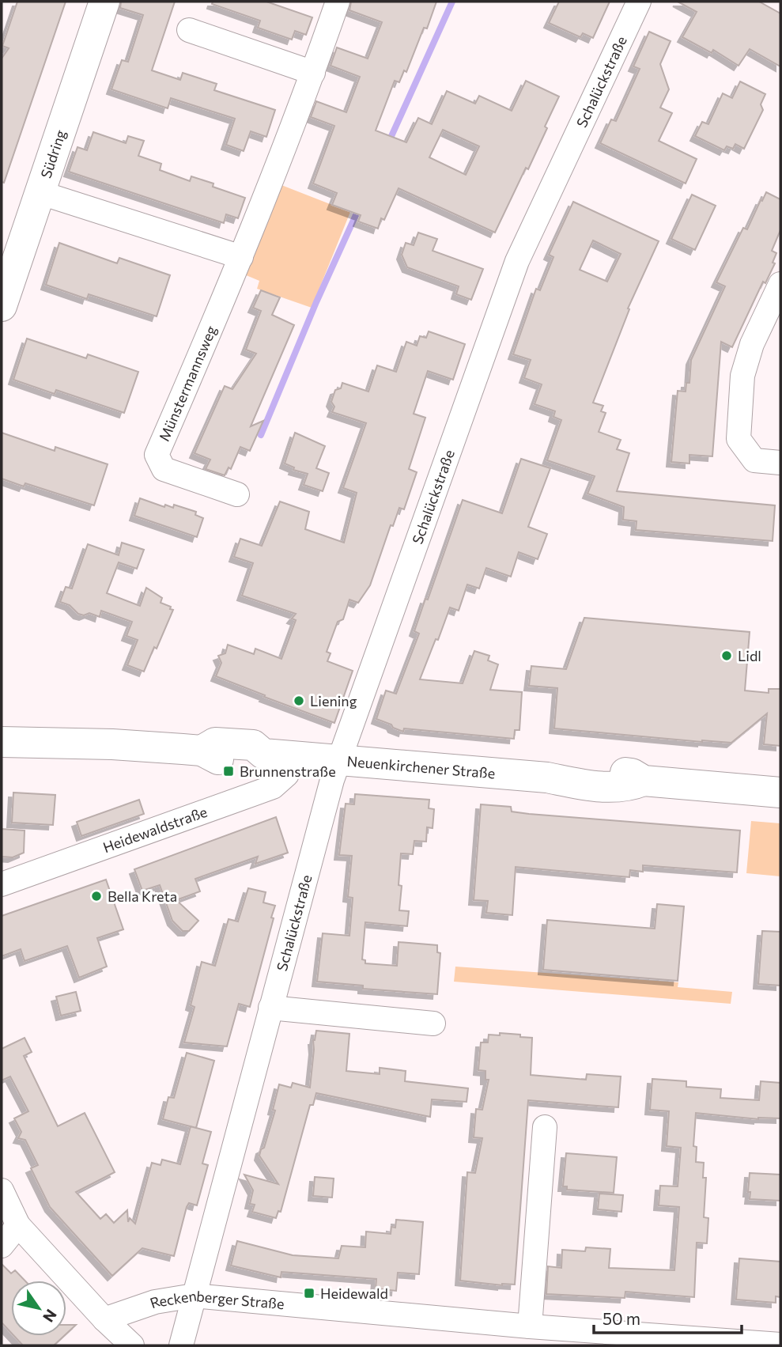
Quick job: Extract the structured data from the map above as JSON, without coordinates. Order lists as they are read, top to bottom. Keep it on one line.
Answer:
{"streets":{"main road":["Südring","Neuenkirchener Straße"],"street":["Schalückstraße","Münstermannsweg","Heidewaldstraße","Reckenberger Straße"]},"crossings":[["Schalückstraße","Neuenkirchener Straße"],["Schalückstraße","Reckenberger Straße"],["Neuenkirchener Straße","Heidewaldstraße"]],"places":{"other":["Lidl","Liening","Bella Kreta"],"transit":["Brunnenstraße","Heidewald"]},"scale_bar":"50 m","north":"bottom right"}
